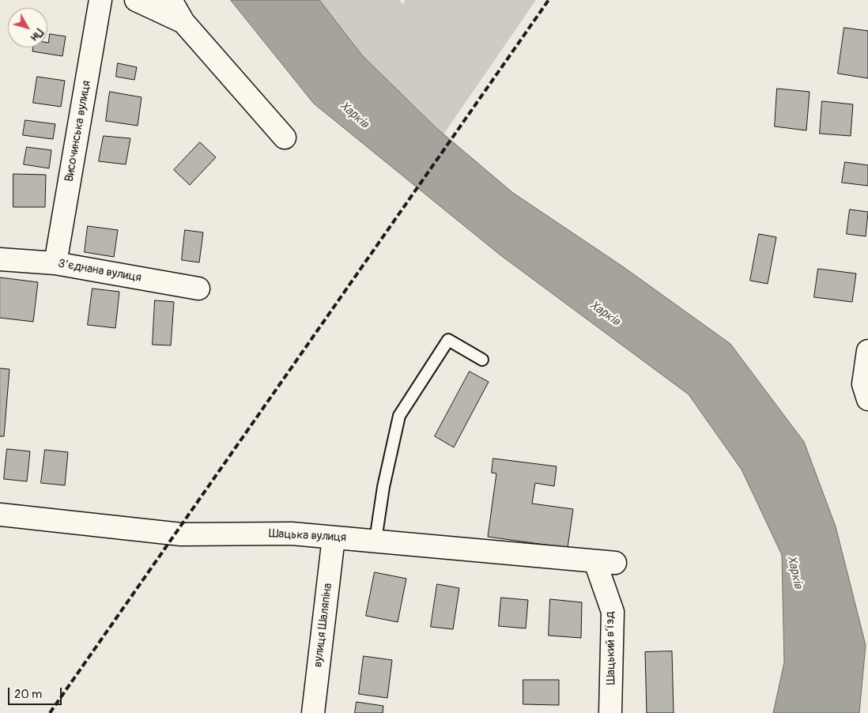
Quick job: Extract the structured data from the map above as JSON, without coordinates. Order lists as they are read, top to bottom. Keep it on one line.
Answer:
{"streets":{"street":["Височинська вулиця","З’єднана вулиця","Шацька вулиця","вулиця Шаляпіна","Шацький в’їзд"]},"crossings":[["Височинська вулиця","З’єднана вулиця"],["Шацька вулиця","вулиця Шаляпіна"],["Шацька вулиця","Шацький в’їзд"]],"water":["Харків"],"scale_bar":"20 m","north":"bottom right"}
